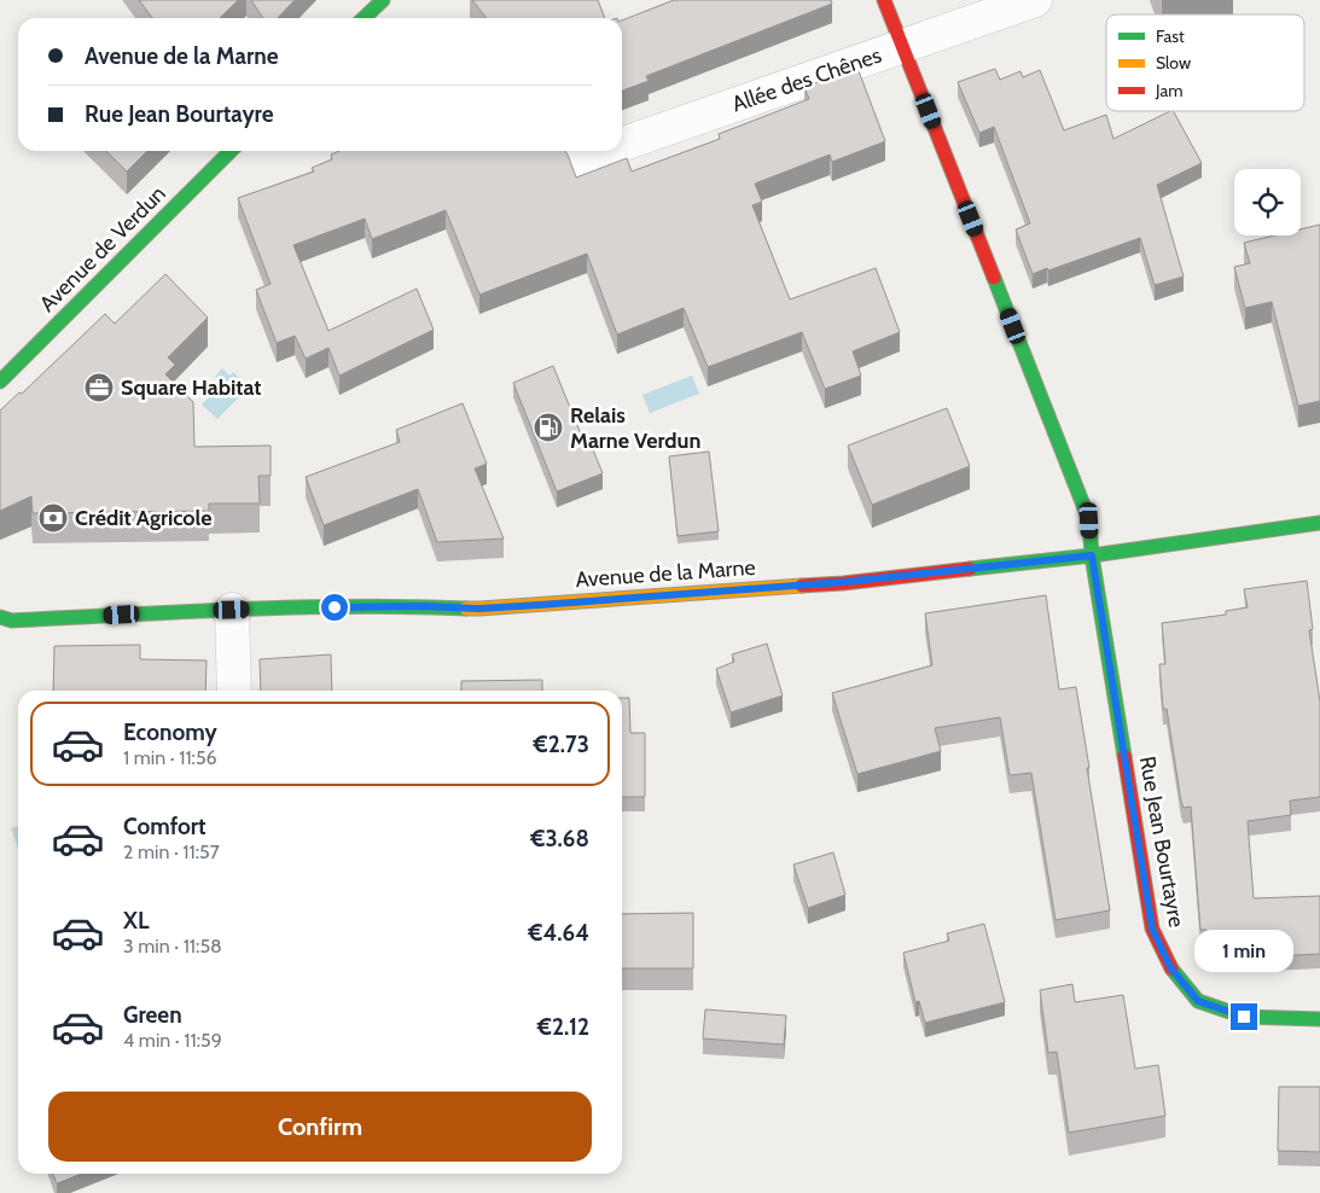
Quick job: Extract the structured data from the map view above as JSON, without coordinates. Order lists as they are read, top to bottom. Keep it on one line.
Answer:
{"streets":{"main road":["Avenue de Verdun","Avenue de la Marne","Rue Jean Bourtayre"],"street":["Allée des Chênes"]},"crossings":[["Allée des Chênes","Rue Jean Bourtayre"],["Avenue de la Marne","Rue Jean Bourtayre"]],"places":{"office":["Square Habitat"],"fuel station":["Relais Marne Verdun"],"bank":["Crédit Agricole"]},"legend":["Fast","Slow","Jam"],"page":{"banner":["Avenue de la Marne","Rue Jean Bourtayre"],"list":[{"name":"Economy","note":"1 min · 11:56","value":"€2.73"},{"name":"Comfort","note":"2 min · 11:57","value":"€3.68"},{"name":"XL","note":"3 min · 11:58","value":"€4.64"},{"name":"Green","note":"4 min · 11:59","value":"€2.12"}],"bubble":"1 min","buttons":"Confirm"}}
